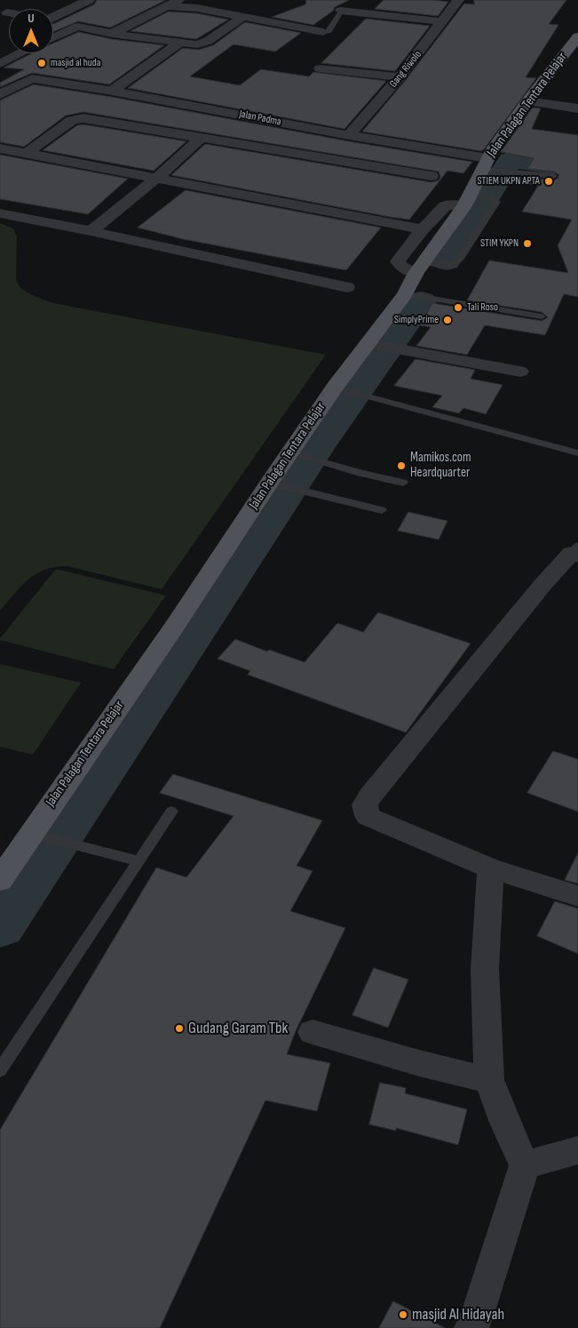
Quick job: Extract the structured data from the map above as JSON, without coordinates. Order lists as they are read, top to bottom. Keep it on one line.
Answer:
{"streets":{"main road":["Jalan Palagan Tentara Pelajar"],"street":["Gang Riwolo","Jalan Padma"]},"crossings":[["Gang Riwolo","Jalan Padma"],["Jalan Palagan Tentara Pelajar","Jalan Padma"]],"places":["masjid al huda","STIEM UKPN APTA","STIM YKPN","Tali Roso","SimplyPrime","Mamikos.com Heardquarter","Gudang Garam Tbk","masjid Al Hidayah"],"north":"top"}
